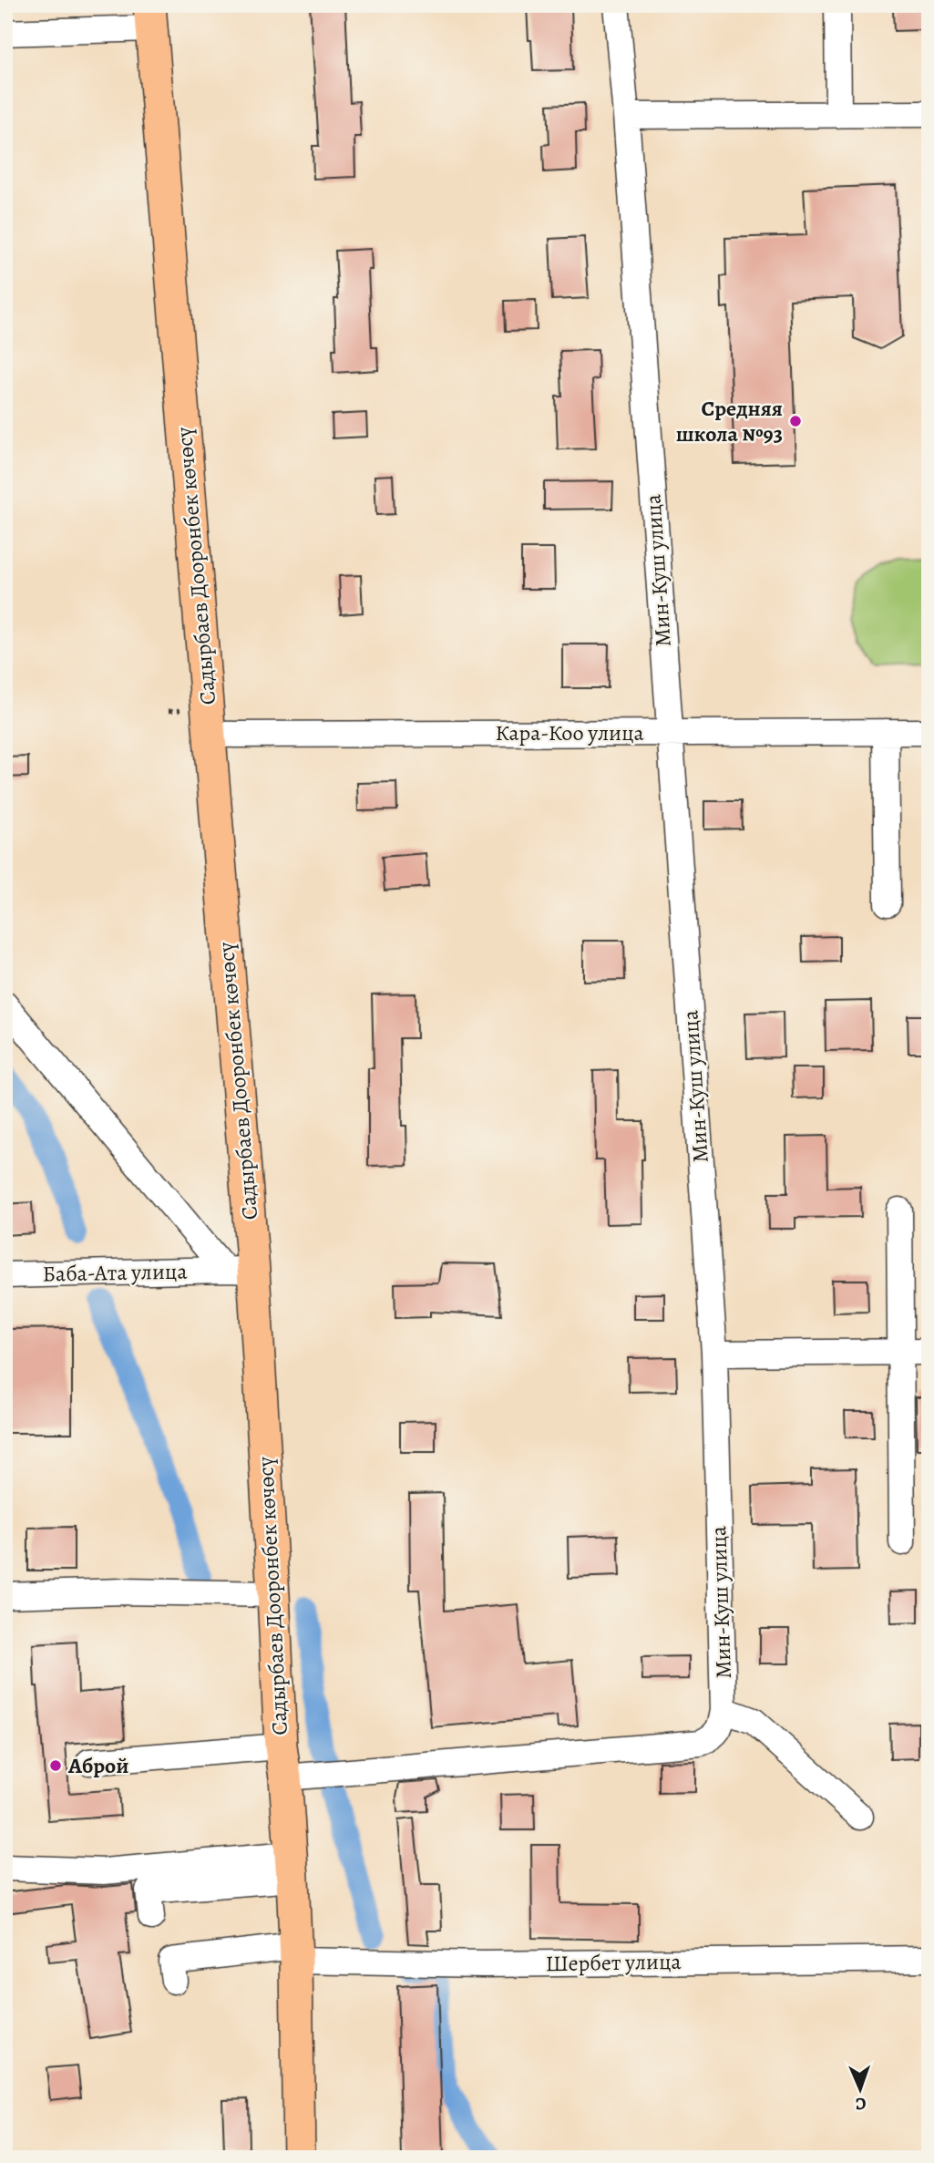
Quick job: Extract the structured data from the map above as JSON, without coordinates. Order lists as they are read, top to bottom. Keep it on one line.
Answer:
{"streets":{"main road":["Садырбаев Дооронбек көчөсү"],"street":["Мин-Куш улица","Кара-Коо улица","Баба-Ата улица","Шербет улица"]},"crossings":[["Садырбаев Дооронбек көчөсү","Мин-Куш улица"],["Садырбаев Дооронбек көчөсү","Кара-Коо улица"],["Садырбаев Дооронбек көчөсү","Баба-Ата улица"],["Садырбаев Дооронбек көчөсү","Шербет улица"],["Мин-Куш улица","Кара-Коо улица"]],"places":["Средняя школа №93","Аброй"],"north":"bottom"}
